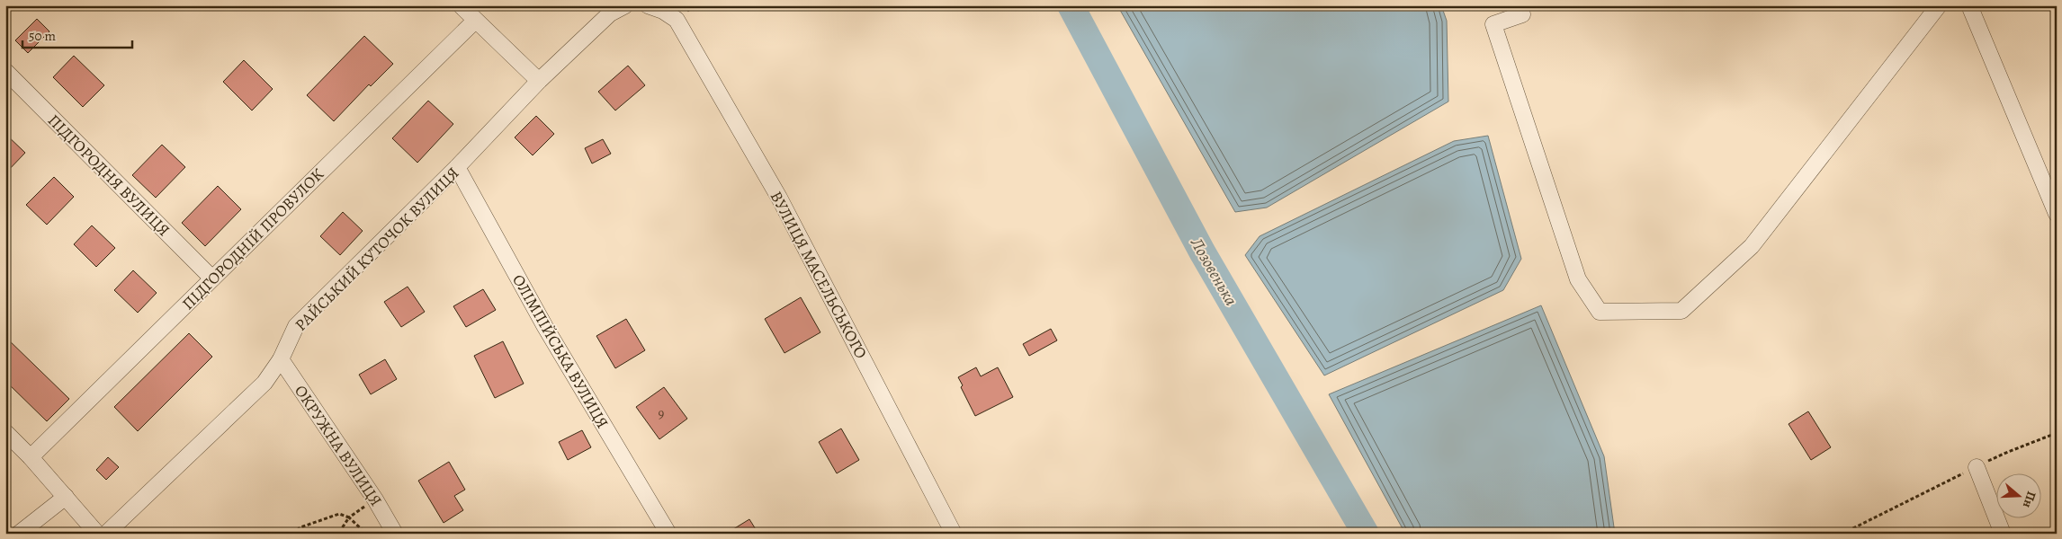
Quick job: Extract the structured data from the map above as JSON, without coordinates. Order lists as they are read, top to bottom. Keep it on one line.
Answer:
{"streets":{"street":["ПІДГОРОДНЯ ВУЛИЦЯ","ПІДГОРОДНІЙ ПРОВУЛОК","РАЙСЬКИЙ КУТОЧОК ВУЛИЦЯ","ВУЛИЦЯ МАСЕЛЬСЬКОГО","ОЛІМПІЙСЬКА ВУЛИЦЯ","ОКРУЖНА ВУЛИЦЯ"]},"crossings":[["ПІДГОРОДНЯ ВУЛИЦЯ","ПІДГОРОДНІЙ ПРОВУЛОК"],["РАЙСЬКИЙ КУТОЧОК ВУЛИЦЯ","ОЛІМПІЙСЬКА ВУЛИЦЯ"],["РАЙСЬКИЙ КУТОЧОК ВУЛИЦЯ","ОКРУЖНА ВУЛИЦЯ"]],"water":["Лозовенька"],"house_numbers":["9"],"scale_bar":"50 m","north":"right"}
